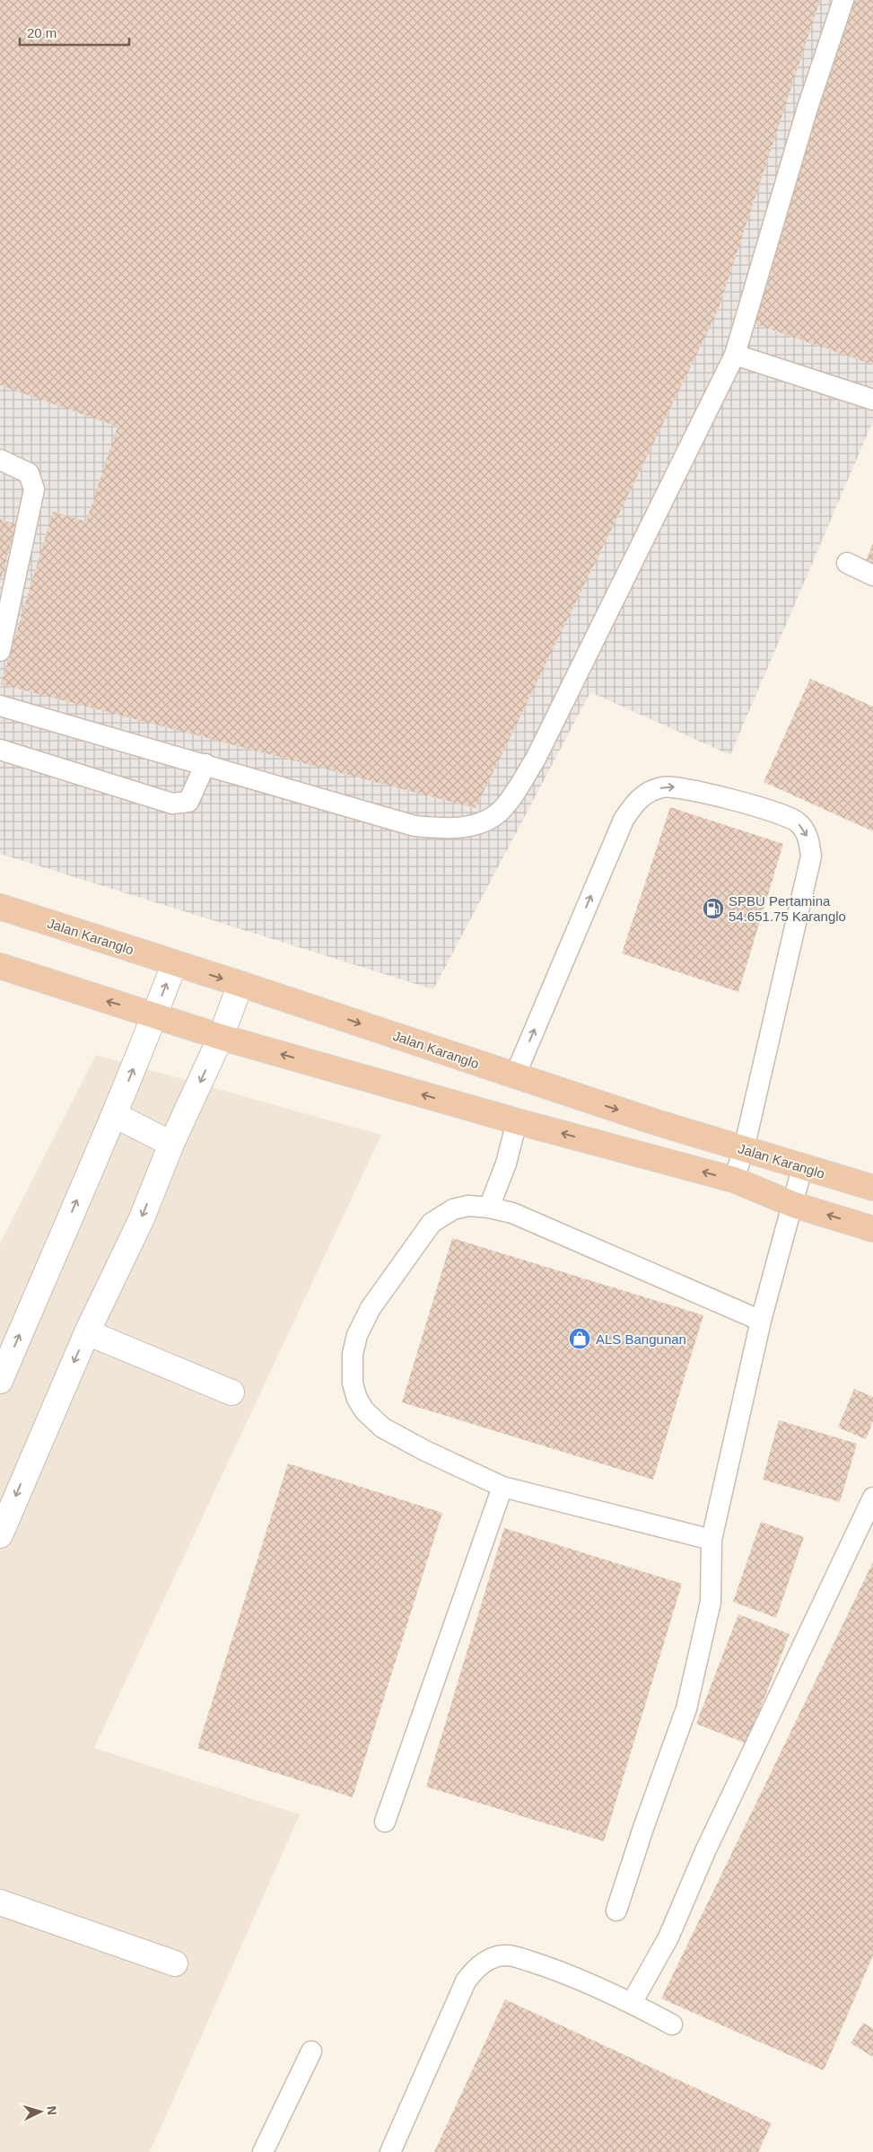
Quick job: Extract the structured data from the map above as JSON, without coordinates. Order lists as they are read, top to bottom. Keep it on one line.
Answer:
{"streets":{"highway":["Jalan Karanglo"]},"places":{"fuel station":["SPBU Pertamina 54.651.75 Karanglo"],"shop":["ALS Bangunan"]},"scale_bar":"20 m","north":"right"}
